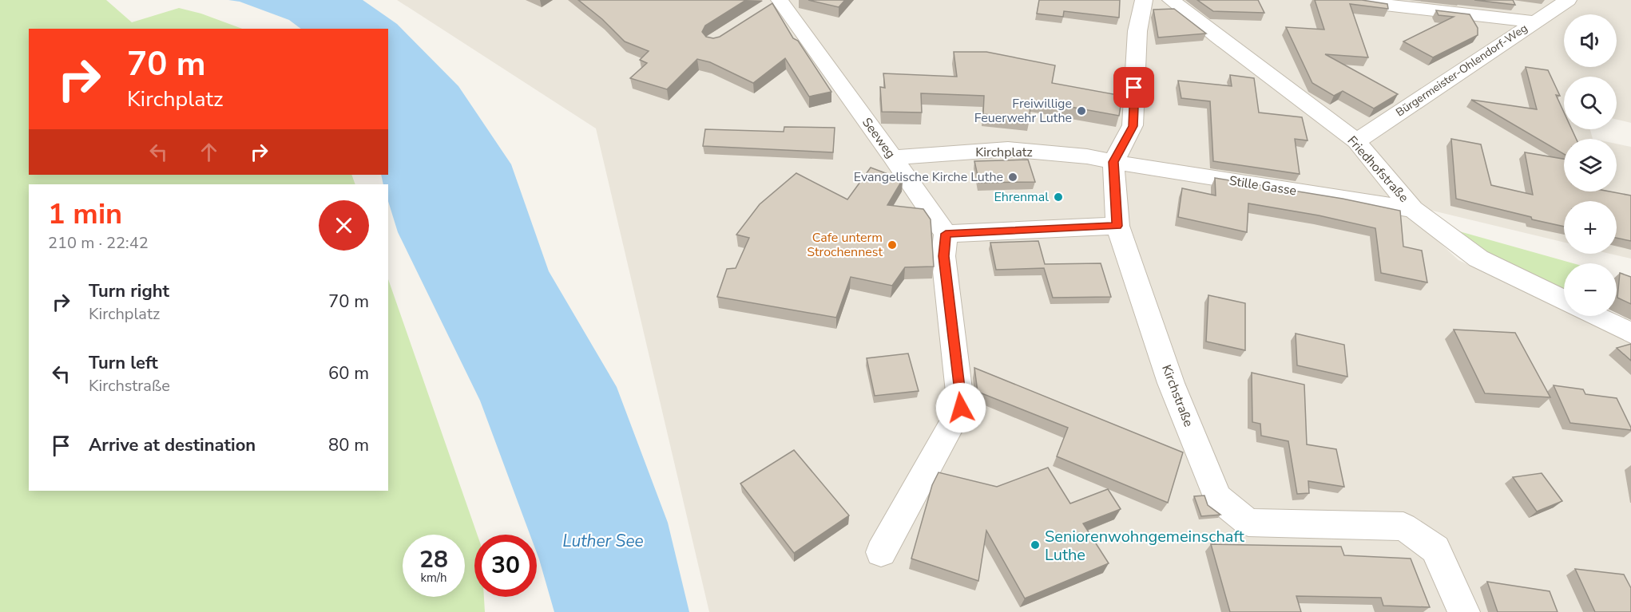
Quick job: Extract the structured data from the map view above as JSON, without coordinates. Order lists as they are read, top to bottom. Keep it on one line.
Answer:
{"streets":{"street":["Bürgermeister-Ohlendorf-Weg","Seeweg","Kirchplatz","Friedhofstraße","Stille Gasse","Kirchstraße"]},"crossings":[["Bürgermeister-Ohlendorf-Weg","Friedhofstraße"],["Seeweg","Kirchplatz"],["Kirchplatz","Stille Gasse"],["Kirchplatz","Kirchstraße"],["Friedhofstraße","Stille Gasse"],["Stille Gasse","Kirchstraße"]],"water":["Luther See"],"places":["Freiwillige Feuerwehr Luthe","Evangelische Kirche Luthe","Ehrenmal","Cafe unterm Strochennest","Seniorenwohngemeinschaft Luthe"],"page":{"map_buttons":["+","−"],"turn":["70 m","Kirchplatz"],"heading":["1 min","210 m · 22:42"],"list":[{"name":"Turn right","note":"Kirchplatz","value":"70 m"},{"name":"Turn left","note":"Kirchstraße","value":"60 m"},{"name":"Arrive at destination","value":"80 m"}],"speed":"28 km/h","limit":"30"}}
